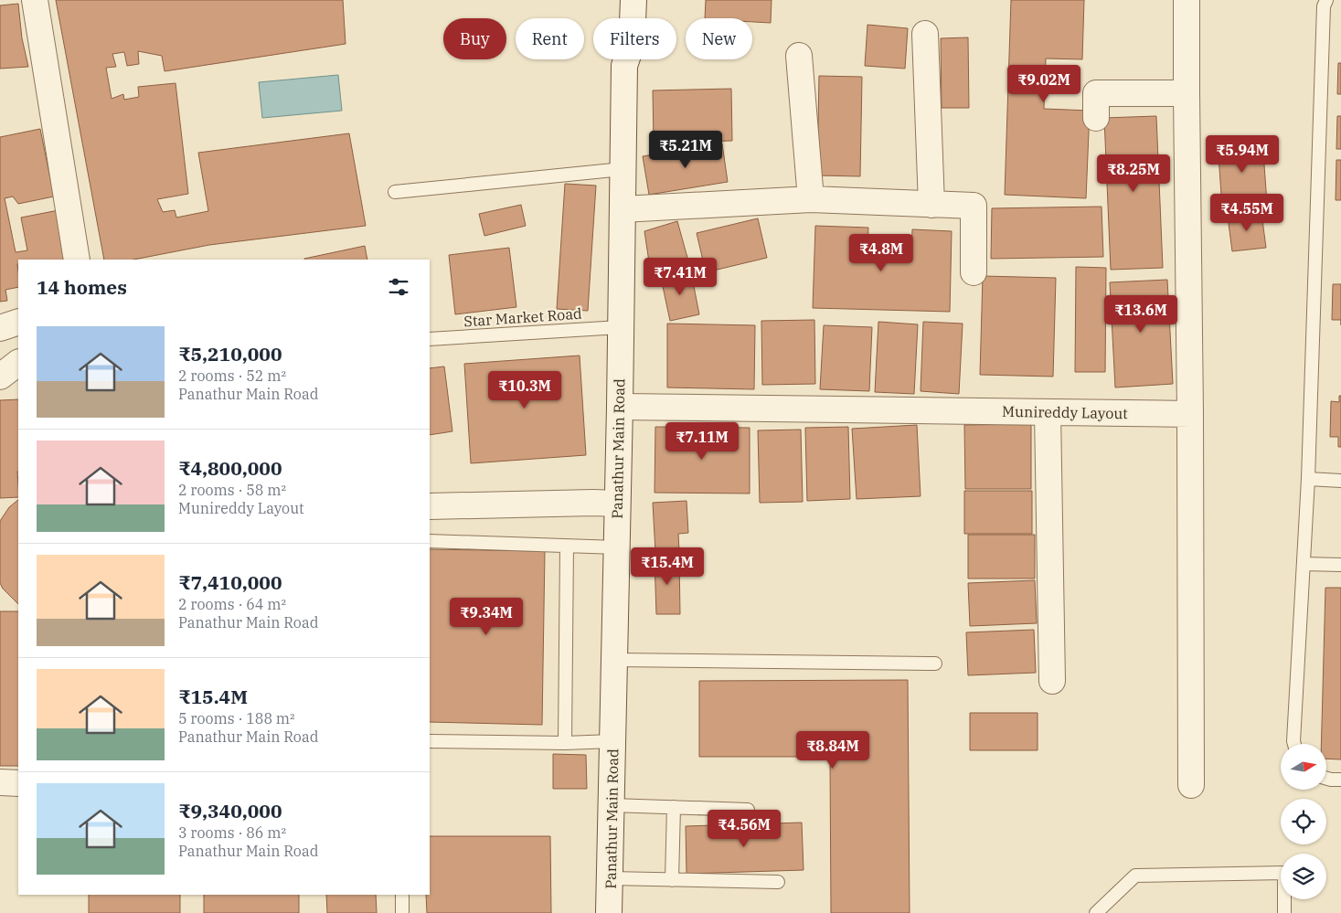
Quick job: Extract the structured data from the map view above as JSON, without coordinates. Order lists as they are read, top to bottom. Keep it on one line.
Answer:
{"streets":{"street":["Munireddy Layout","Panathur Main Road"],"lane":["Star Market Road"]},"crossings":[["Star Market Road","Panathur Main Road"],["Munireddy Layout","Panathur Main Road"]],"north":"right","page":{"chip":["Buy","Rent","Filters","New"],"price":["₹9.02M","₹5.21M","₹5.94M","₹8.25M","₹4.55M","₹4.8M","₹7.41M","₹13.6M","₹10.3M","₹7.11M","₹15.4M","₹9.34M","₹8.84M","₹4.56M"],"heading":"14 homes","list":[{"name":"₹5,210,000","note":"2 rooms · 52 m² · Panathur Main Road"},{"name":"₹4,800,000","note":"2 rooms · 58 m² · Munireddy Layout"},{"name":"₹7,410,000","note":"2 rooms · 64 m² · Panathur Main Road"},{"name":"₹15.4M","note":"5 rooms · 188 m² · Panathur Main Road"},{"name":"₹9,340,000","note":"3 rooms · 86 m² · Panathur Main Road"}]}}
